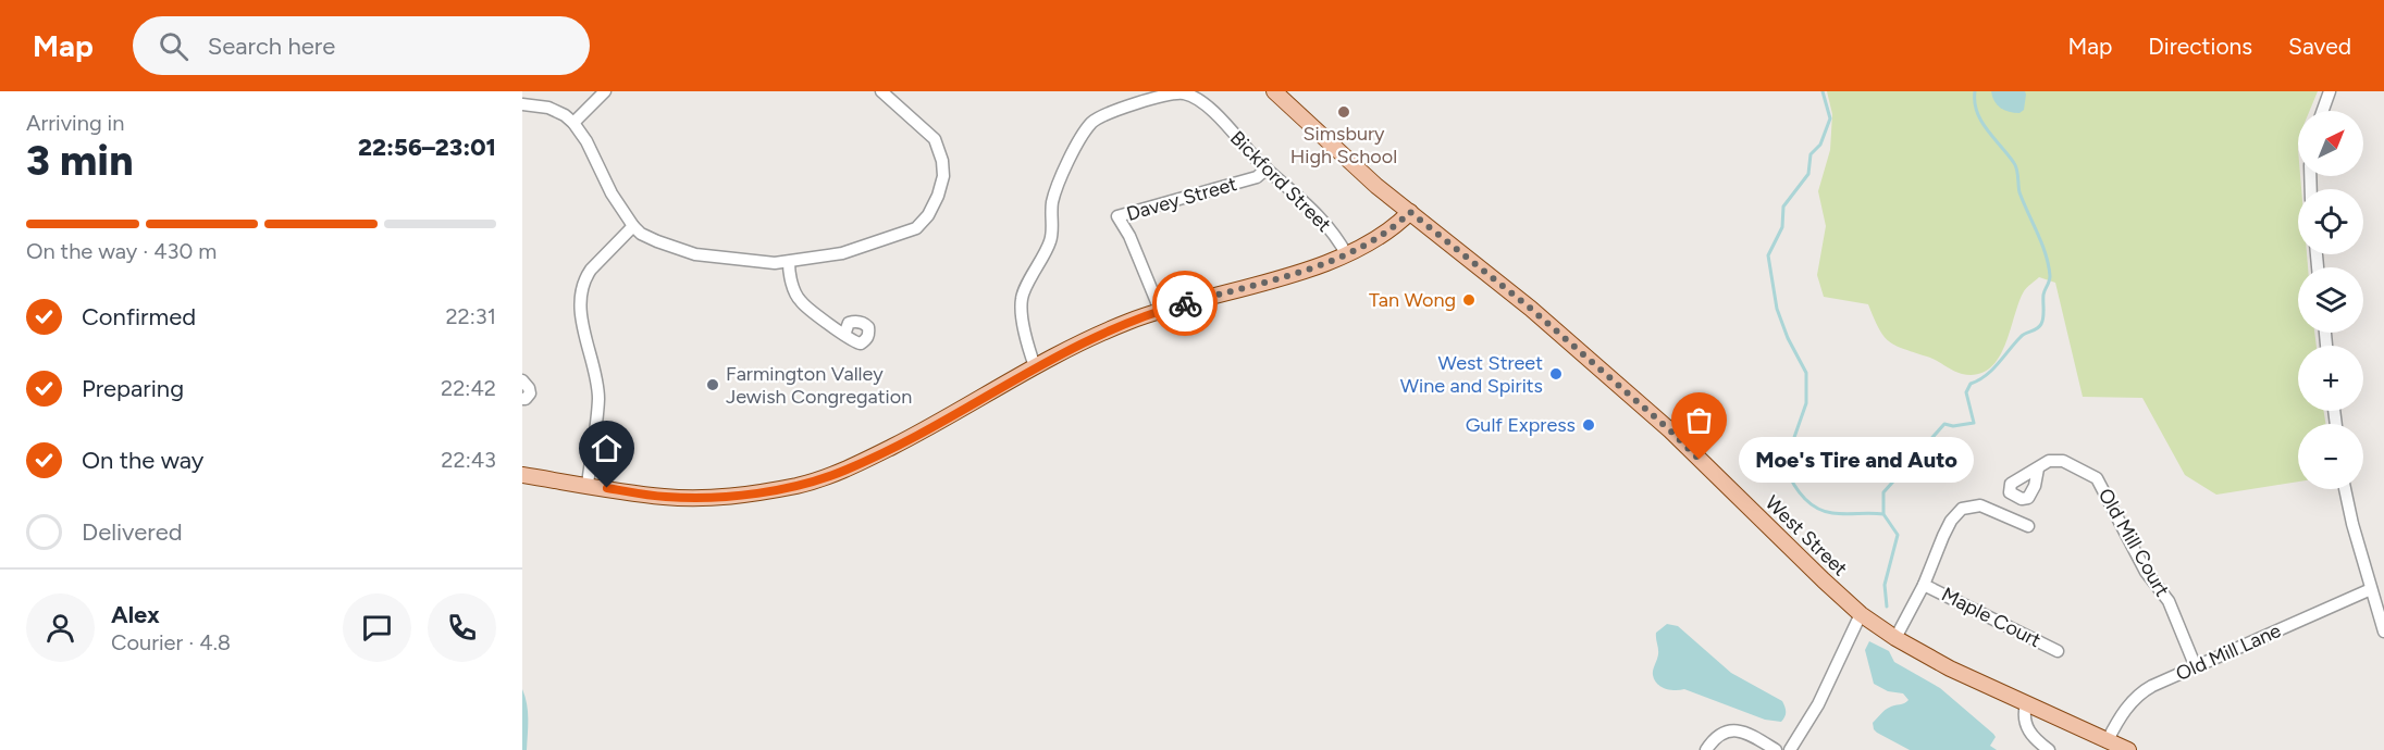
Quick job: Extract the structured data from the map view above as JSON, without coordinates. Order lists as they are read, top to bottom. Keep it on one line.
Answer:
{"streets":{"main road":["West Street"],"street":["Bickford Street","Davey Street","Old Mill Court","Maple Court","Old Mill Lane"]},"crossings":[["Bickford Street","Davey Street"],["West Street","Maple Court"],["West Street","Old Mill Lane"],["Old Mill Court","Old Mill Lane"]],"places":["Simsbury High School","Tan Wong","West Street Wine and Spirits","Farmington Valley Jewish Congregation","Gulf Express","Moe's Tire and Auto"],"north":"top right","page":{"header":"Map","search":"Search here","nav":["Map","Directions","Saved"],"heading":["3 min","Arriving in","22:56–23:01"],"panel":["Alex","Courier · 4.8"],"map_buttons":["+","−"],"bar":"On the way · 430 m","list":[["Confirmed","22:31"],["Preparing","22:42"],["On the way","22:43"],"Delivered"],"bubble":"Moe's Tire and Auto"}}
